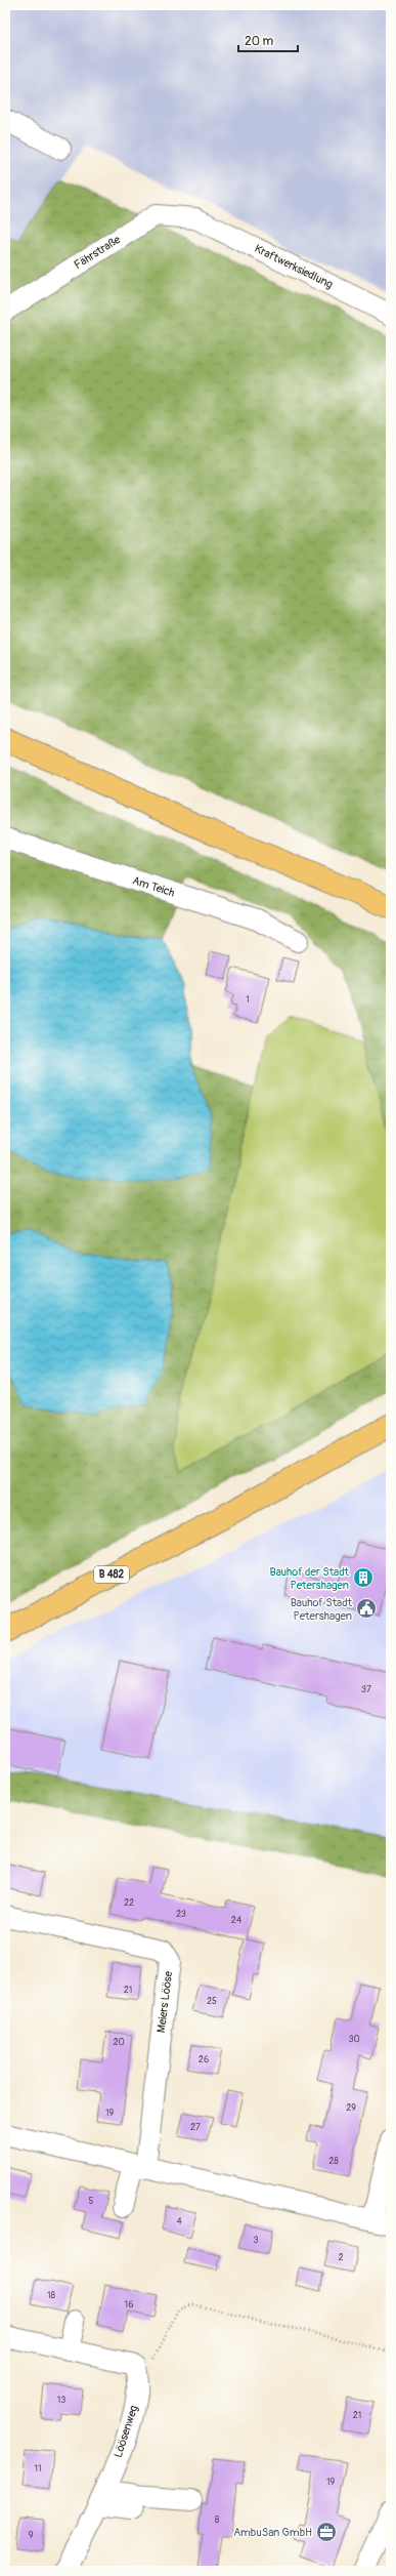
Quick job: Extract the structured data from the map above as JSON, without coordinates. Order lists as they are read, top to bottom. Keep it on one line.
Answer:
{"streets":{"main road":["B 482"],"street":["Fährstraße","Kraftwerksiedlung","Am Teich","Meiers Lööse","Löösenweg"]},"crossings":[["Fährstraße","Kraftwerksiedlung"]],"places":{"building":["Bauhof der Stadt Petershagen"],"public building":["Bauhof Stadt Petershagen"],"office":["AmbuSan GmbH"]},"house_numbers":["1","37","22","23","24","21","25","30","20","26","29","19","27","28","5","4","3","2","18","16","13","21","11","19","8","9"],"scale_bar":"20 m"}
